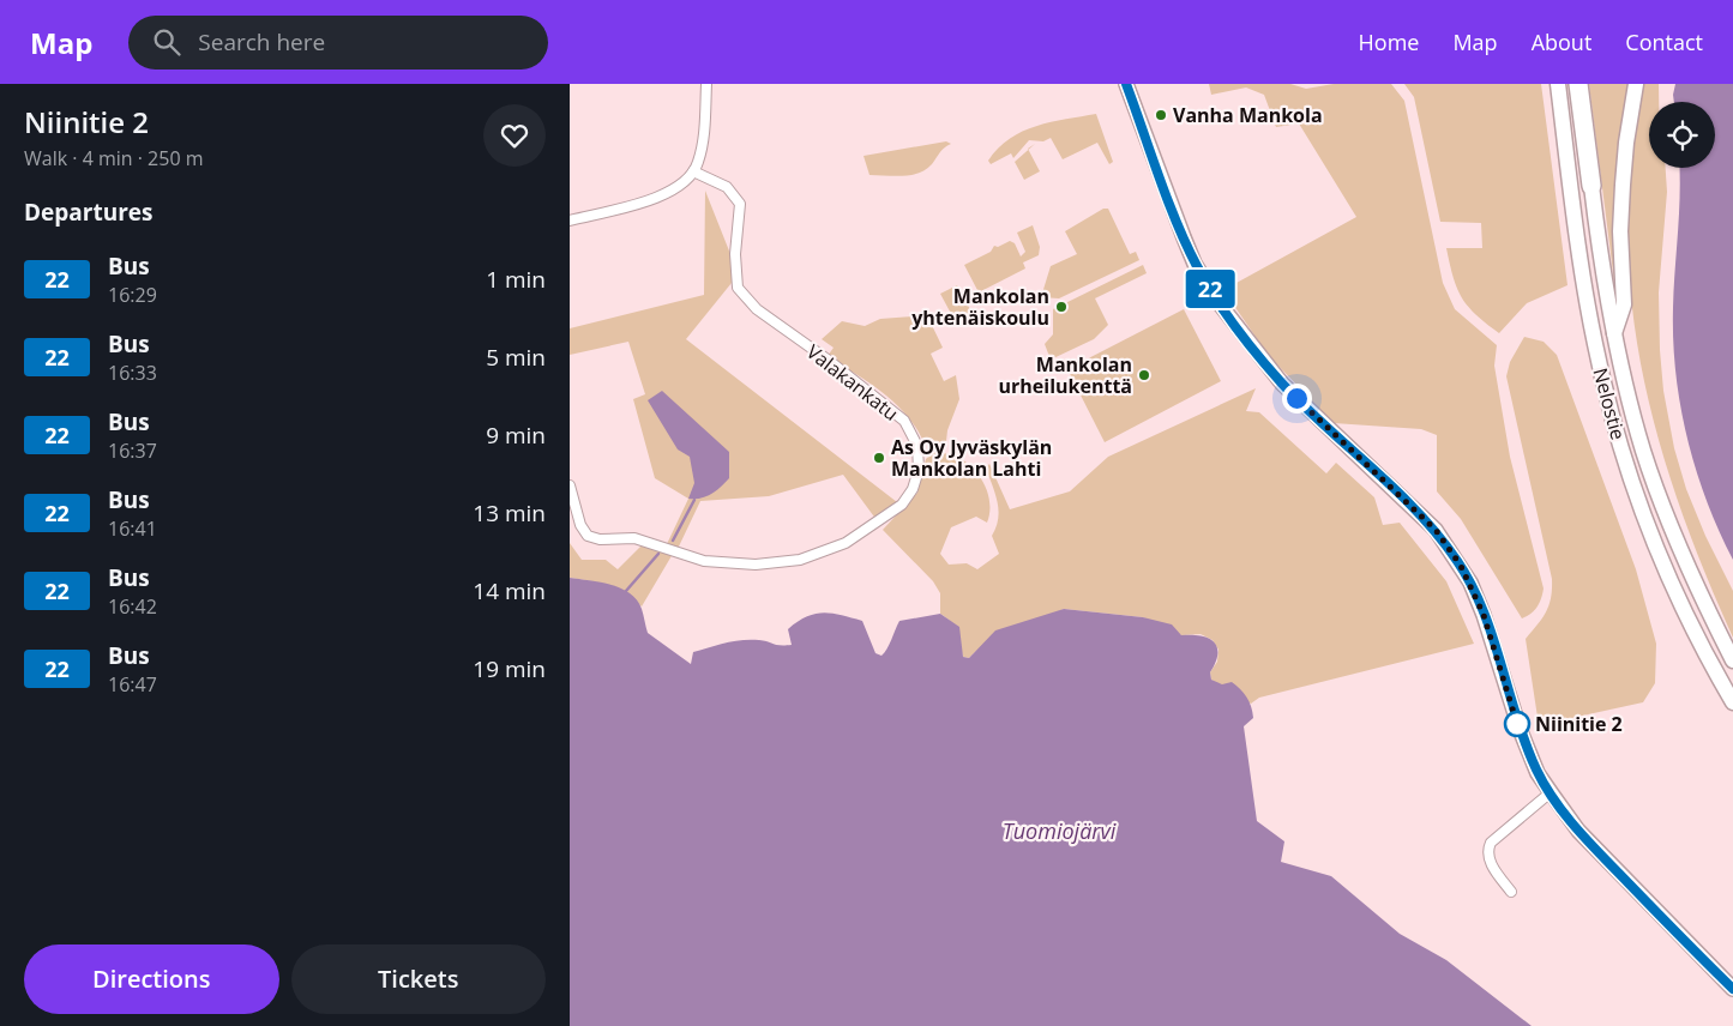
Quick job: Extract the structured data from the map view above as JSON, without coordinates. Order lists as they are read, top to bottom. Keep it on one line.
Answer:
{"streets":{"highway":["Nelostie"],"street":["Valakankatu"]},"water":["Tuomiojärvi"],"places":["Vanha Mankola","Mankolan yhtenäiskoulu","Mankolan urheilukenttä","As Oy Jyväskylän Mankolan Lahti","Niinitie 2"],"lines":["bus line 22"],"page":{"header":"Map","search":"Search here","nav":["Home","Map","About","Contact"],"heading":[["Niinitie 2","Walk · 4 min · 250 m"],"Departures"],"on_map":"22","list":[{"mark":"22","name":"Bus","note":"16:29","value":"1 min"},{"mark":"22","name":"Bus","note":"16:33","value":"5 min"},{"mark":"22","name":"Bus","note":"16:37","value":"9 min"},{"mark":"22","name":"Bus","note":"16:41","value":"13 min"},{"mark":"22","name":"Bus","note":"16:42","value":"14 min"},{"mark":"22","name":"Bus","note":"16:47","value":"19 min"}],"buttons":["Directions","Tickets"]}}
